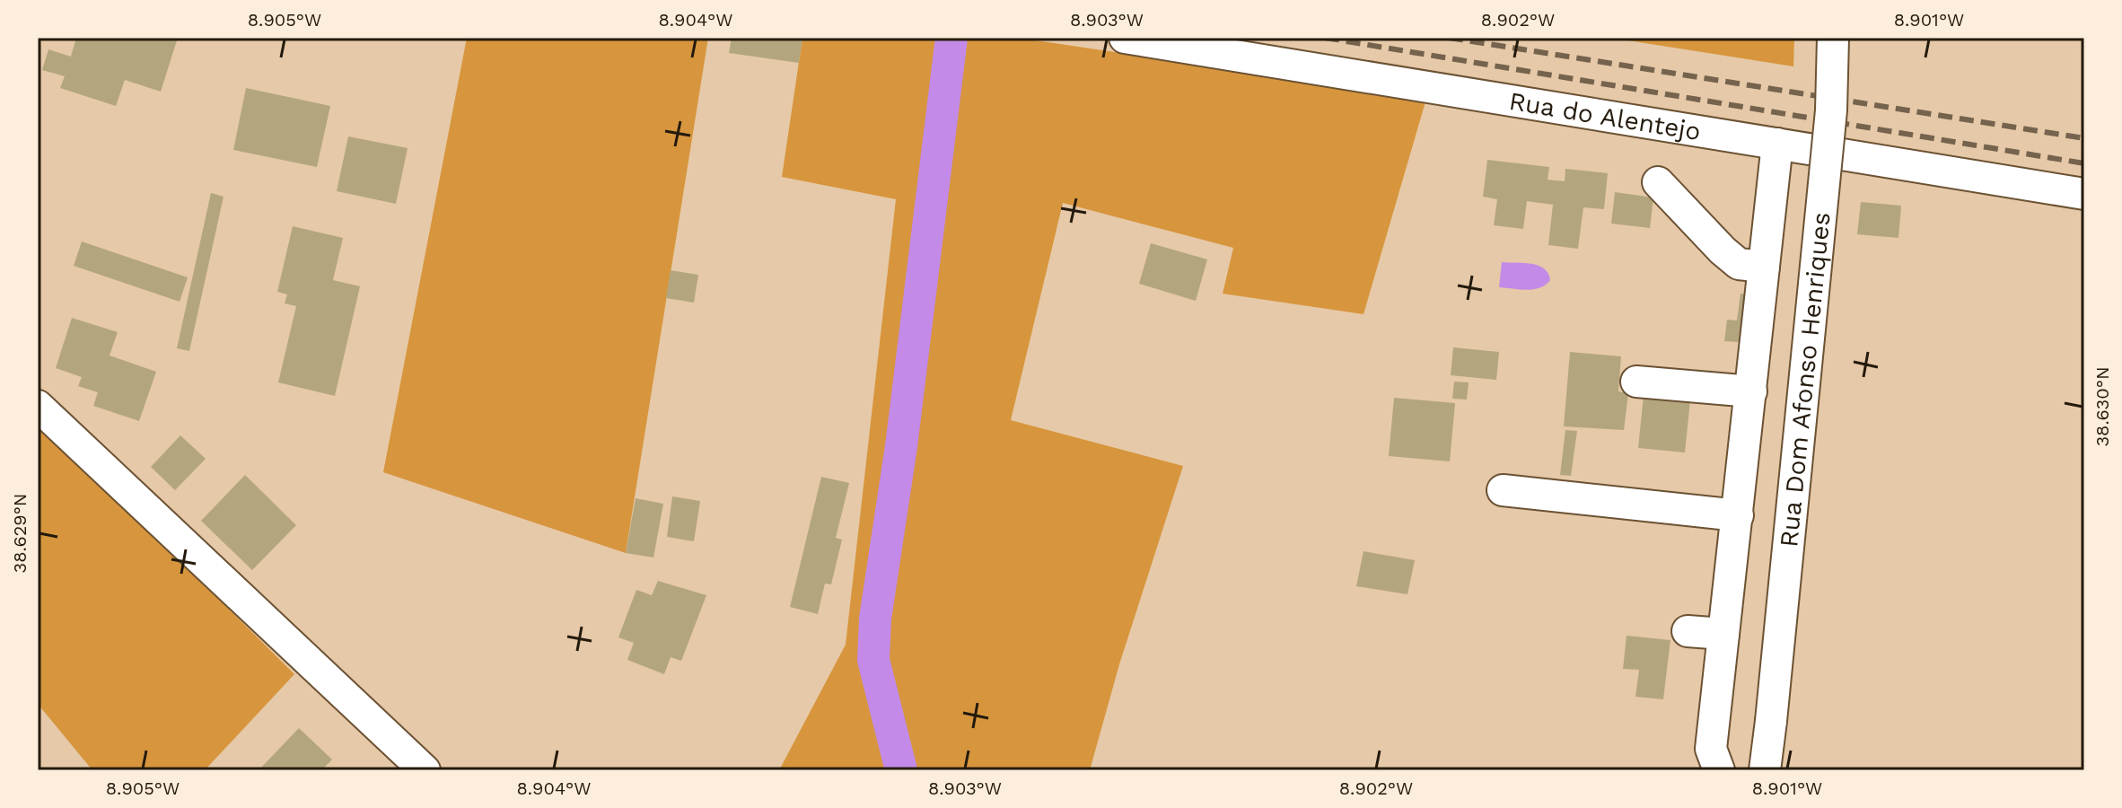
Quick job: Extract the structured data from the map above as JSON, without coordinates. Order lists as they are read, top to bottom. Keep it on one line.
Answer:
{"streets":{"street":["Rua do Alentejo","Rua Dom Afonso Henriques"]},"coordinates":["8.905°W","8.904°W","8.903°W","8.902°W","8.901°W","38.630°N","38.629°N"]}
